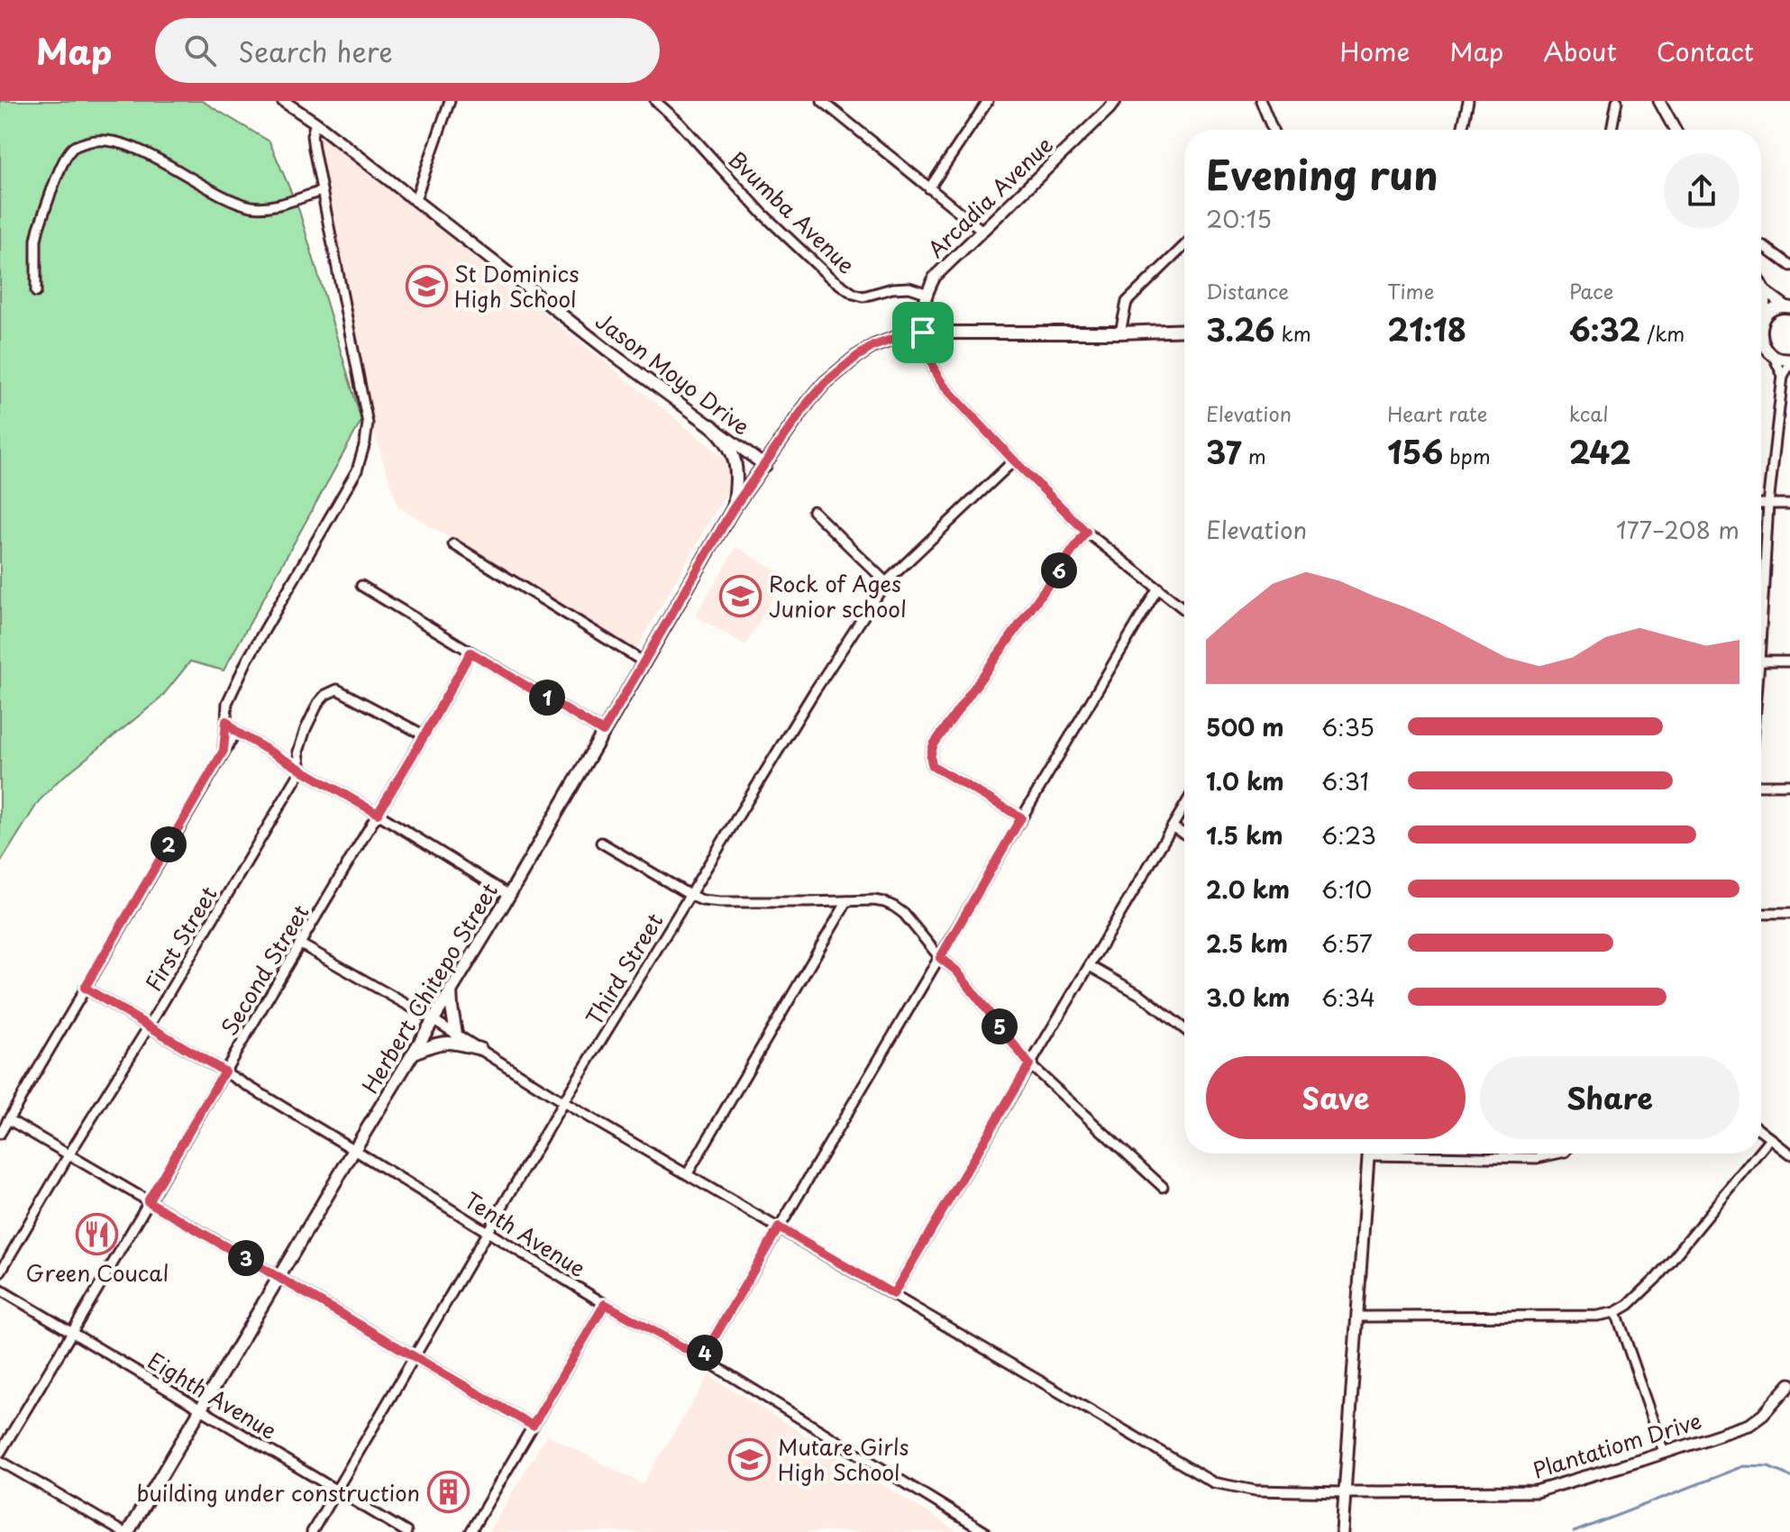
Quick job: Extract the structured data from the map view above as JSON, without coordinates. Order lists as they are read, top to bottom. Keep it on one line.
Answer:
{"streets":{"main road":["Herbert Chitepo Street"],"street":["Arcadia Avenue","Bvumba Avenue","Jason Moyo Drive","First Street","Third Street","Second Street","Tenth Avenue","Eighth Avenue","Plantatiom Drive"]},"crossings":[["Arcadia Avenue","Bvumba Avenue"],["Jason Moyo Drive","Herbert Chitepo Street"],["First Street","Tenth Avenue"],["Third Street","Tenth Avenue"],["Third Street","Eighth Avenue"],["Second Street","Tenth Avenue"],["Second Street","Eighth Avenue"],["Herbert Chitepo Street","Tenth Avenue"],["Herbert Chitepo Street","Eighth Avenue"]],"places":{"school or university":["St Dominics High School","Rock of Ages Junior school","Mutare Girls High School"],"restaurant":["Green Coucal"],"building":["building under construction"]},"page":{"header":"Map","search":"Search here","nav":["Home","Map","About","Contact"],"heading":["Evening run","20:15"],"stats":[["Distance","3.26 km"],["Time","21:18"],["Pace","6:32 /km"],["Elevation","37 m"],["Heart rate","156 bpm"],["kcal","242"]],"chart":["Elevation","177–208 m"],"pins":["6","1","2","5","3","4"],"list":[{"name":"500 m","note":"6:35"},{"name":"1.0 km","note":"6:31"},{"name":"1.5 km","note":"6:23"},{"name":"2.0 km","note":"6:10"},{"name":"2.5 km","note":"6:57"},{"name":"3.0 km","note":"6:34"}],"buttons":["Save","Share"]}}
